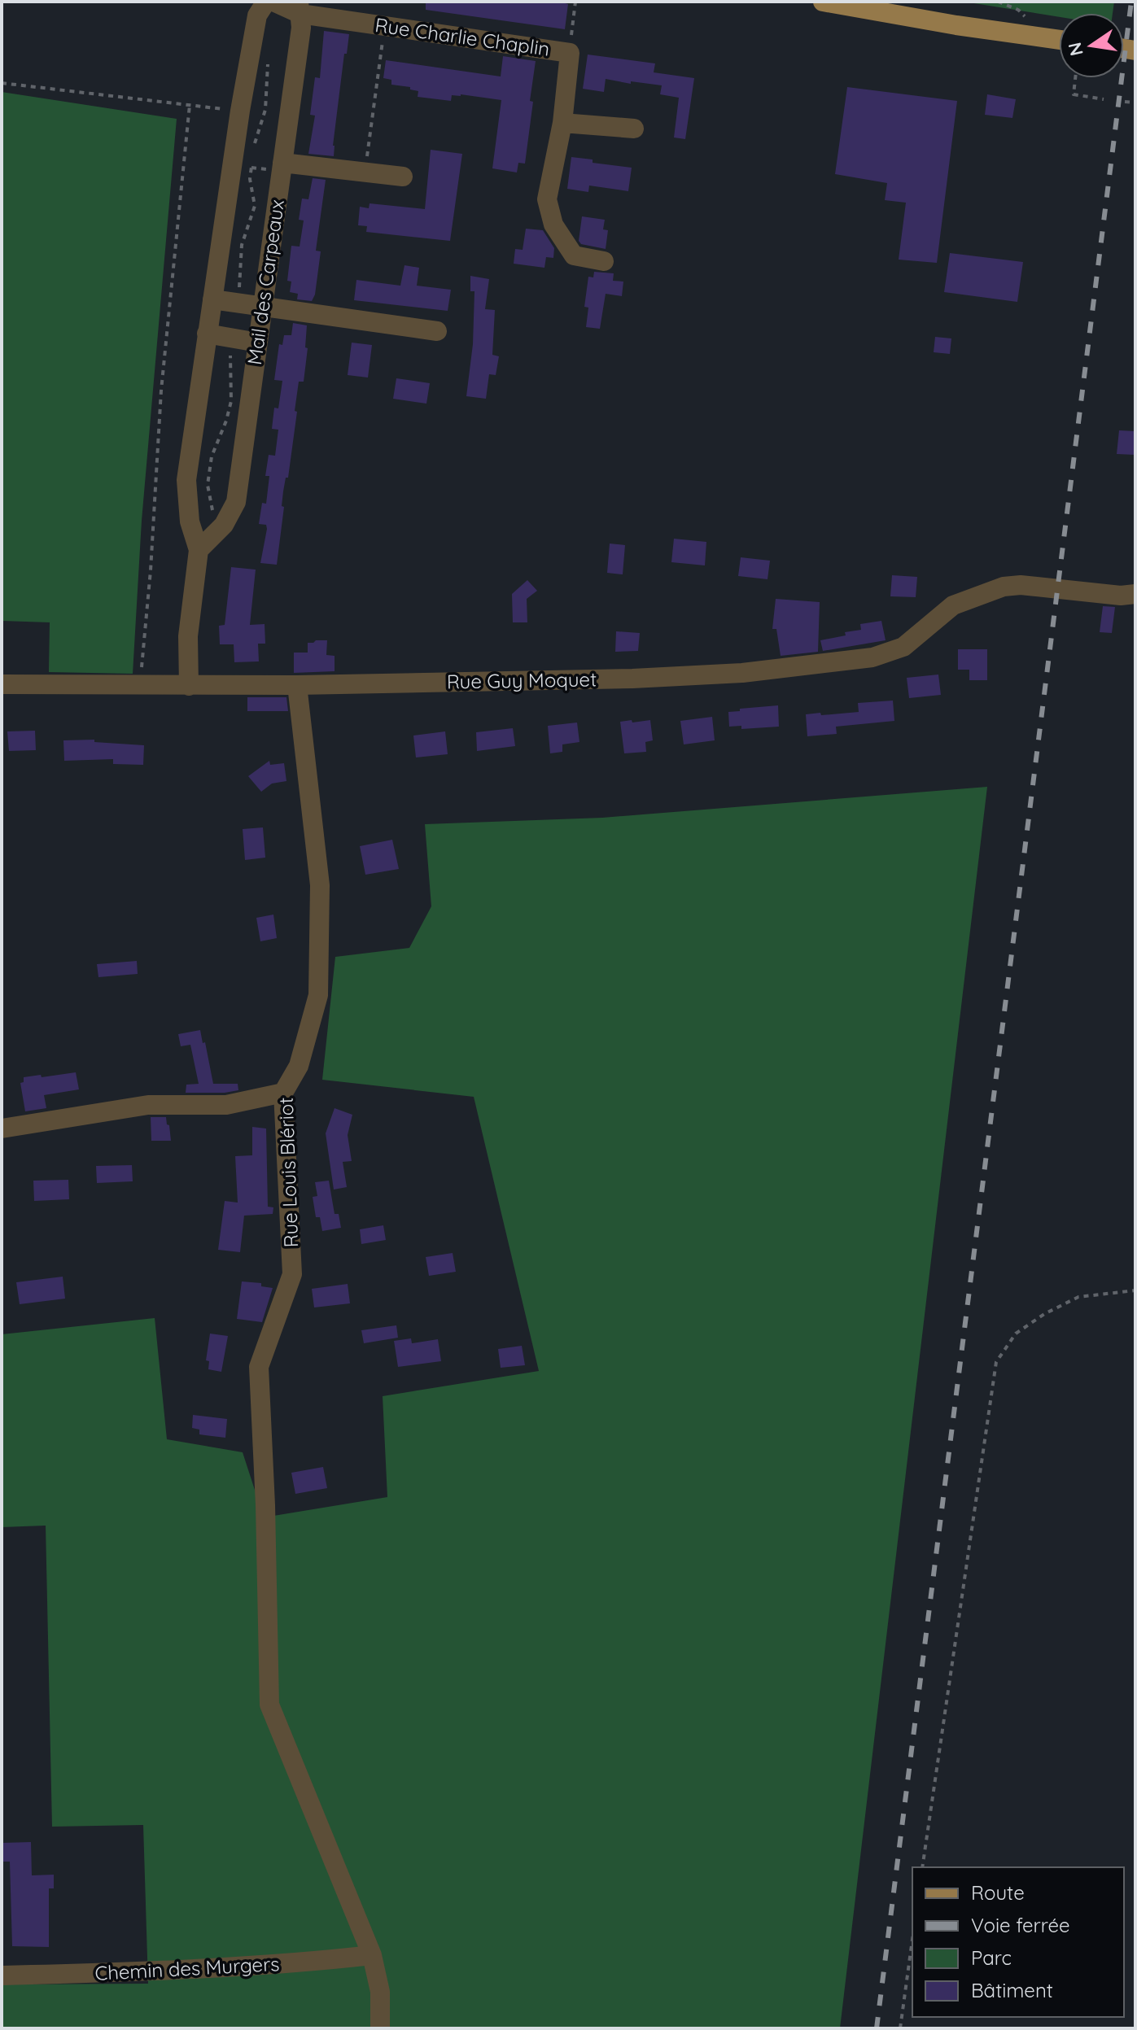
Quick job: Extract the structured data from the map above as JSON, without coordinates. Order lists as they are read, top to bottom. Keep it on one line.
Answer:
{"streets":{"street":["Rue Charlie Chaplin","Mail des Carpeaux","Rue Guy Moquet","Rue Louis Blériot","Chemin des Murgers"]},"crossings":[["Rue Charlie Chaplin","Mail des Carpeaux"],["Rue Guy Moquet","Rue Louis Blériot"],["Rue Louis Blériot","Chemin des Murgers"]],"legend":["Route","Voie ferrée","Parc","Bâtiment"],"north":"left"}
